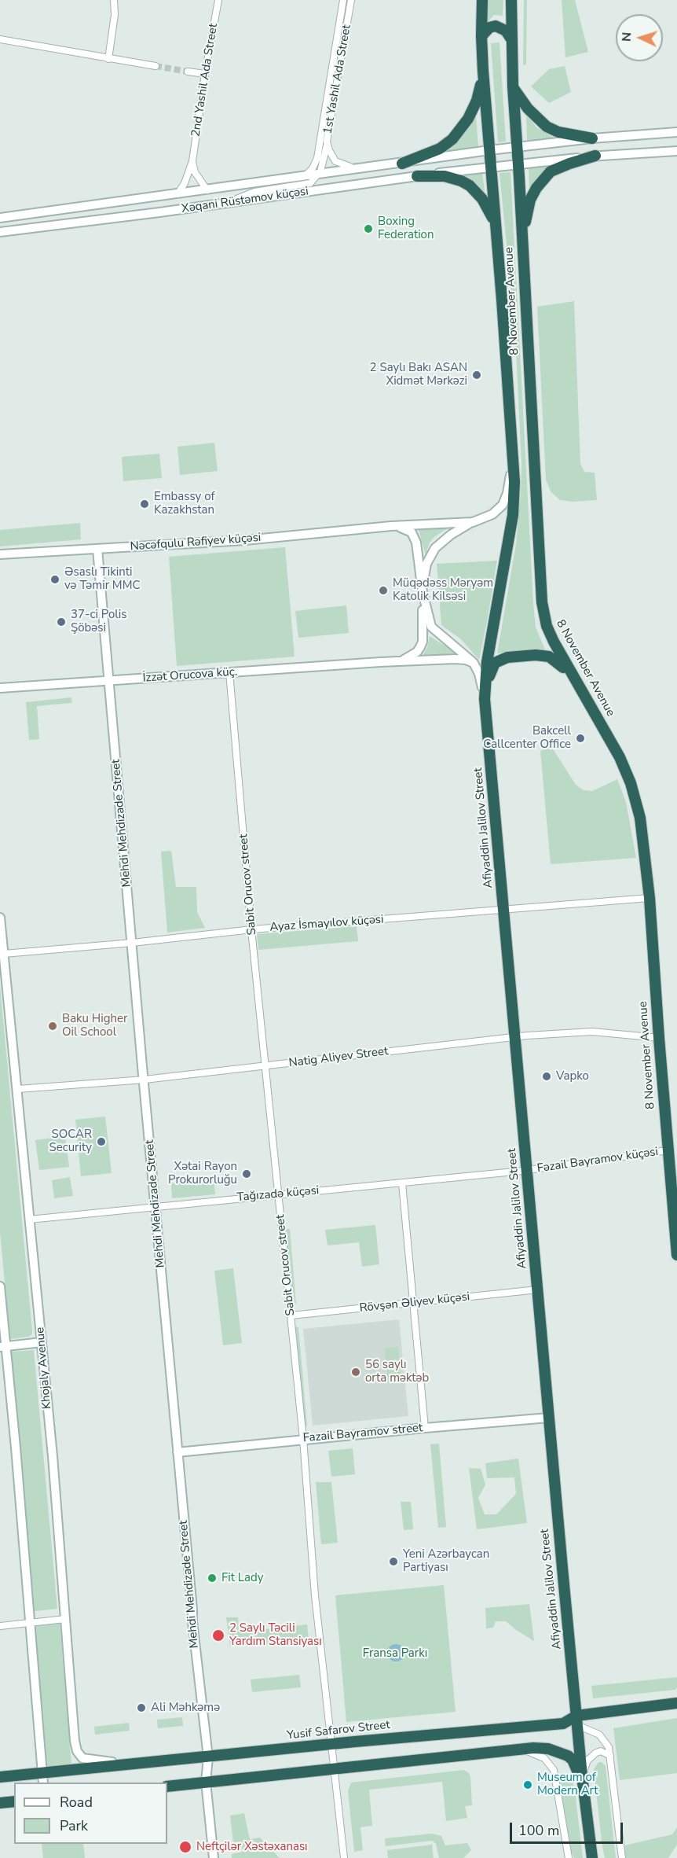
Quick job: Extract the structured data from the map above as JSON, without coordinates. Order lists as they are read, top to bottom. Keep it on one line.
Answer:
{"streets":{"highway":["8 November Avenue","Afiyaddin Jalilov Street","Yusif Safarov Street"],"main road":["Xəqani Rüstəmov küçəsi","Nəcəfqulu Rəfiyev küçəsi","İzzət Orucova küç.","Mehdi Mehdizade Street","Khojaly Avenue","Fazail Bayramov street"],"street":["1st Yashil Ada Street","2nd Yashil Ada Street","Sabit Orucov street","Ayaz İsmayılov küçəsi","Natig Aliyev Street","Fəzail Bayramov küçəsi","Tağızadə küçəsi","Rövşən Əliyev küçəsi"]},"crossings":[["Xəqani Rüstəmov küçəsi","8 November Avenue"],["8 November Avenue","Afiyaddin Jalilov Street"],["8 November Avenue","Ayaz İsmayılov küçəsi"],["8 November Avenue","Natig Aliyev Street"],["8 November Avenue","Fəzail Bayramov küçəsi"],["Nəcəfqulu Rəfiyev küçəsi","Mehdi Mehdizade Street"],["İzzət Orucova küç.","Mehdi Mehdizade Street"],["İzzət Orucova küç.","Sabit Orucov street"],["Mehdi Mehdizade Street","Ayaz İsmayılov küçəsi"],["Mehdi Mehdizade Street","Natig Aliyev Street"],["Mehdi Mehdizade Street","Tağızadə küçəsi"],["Mehdi Mehdizade Street","Fazail Bayramov street"],["Mehdi Mehdizade Street","Yusif Safarov Street"],["Afiyaddin Jalilov Street","Ayaz İsmayılov küçəsi"],["Afiyaddin Jalilov Street","Natig Aliyev Street"],["Afiyaddin Jalilov Street","Fəzail Bayramov küçəsi"],["Afiyaddin Jalilov Street","Tağızadə küçəsi"],["Afiyaddin Jalilov Street","Rövşən Əliyev küçəsi"],["Afiyaddin Jalilov Street","Fazail Bayramov street"],["Afiyaddin Jalilov Street","Yusif Safarov Street"],["Sabit Orucov street","Ayaz İsmayılov küçəsi"],["Sabit Orucov street","Natig Aliyev Street"],["Sabit Orucov street","Tağızadə küçəsi"],["Sabit Orucov street","Rövşən Əliyev küçəsi"],["Sabit Orucov street","Fazail Bayramov street"],["Sabit Orucov street","Yusif Safarov Street"],["Ayaz İsmayılov küçəsi","Khojaly Avenue"],["Natig Aliyev Street","Khojaly Avenue"],["Fəzail Bayramov küçəsi","Tağızadə küçəsi"],["Tağızadə küçəsi","Khojaly Avenue"],["Khojaly Avenue","Yusif Safarov Street"]],"parks":["Fransa Parkı"],"places":["Boxing Federation","2 Saylı Bakı ASAN Xidmət Mərkəzi","Embassy of Kazakhstan","Əsaslı Tikinti və Təmir MMC","Müqədəss Məryəm Katolik Kilsəsi","37-ci Polis Şöbəsi","Bakcell Callcenter Office","Baku Higher Oil School","Vapko","SOCAR Security","Xətai Rayon Prokurorluğu","56 saylı orta məktəb","Yeni Azərbaycan Partiyası","Fit Lady","2 Saylı Təcili Yardım Stansiyası","Ali Məhkəmə","Museum of Modern Art","Neftçilər Xəstəxanası"],"legend":["Road","Park"],"scale_bar":"100 m","north":"left"}
